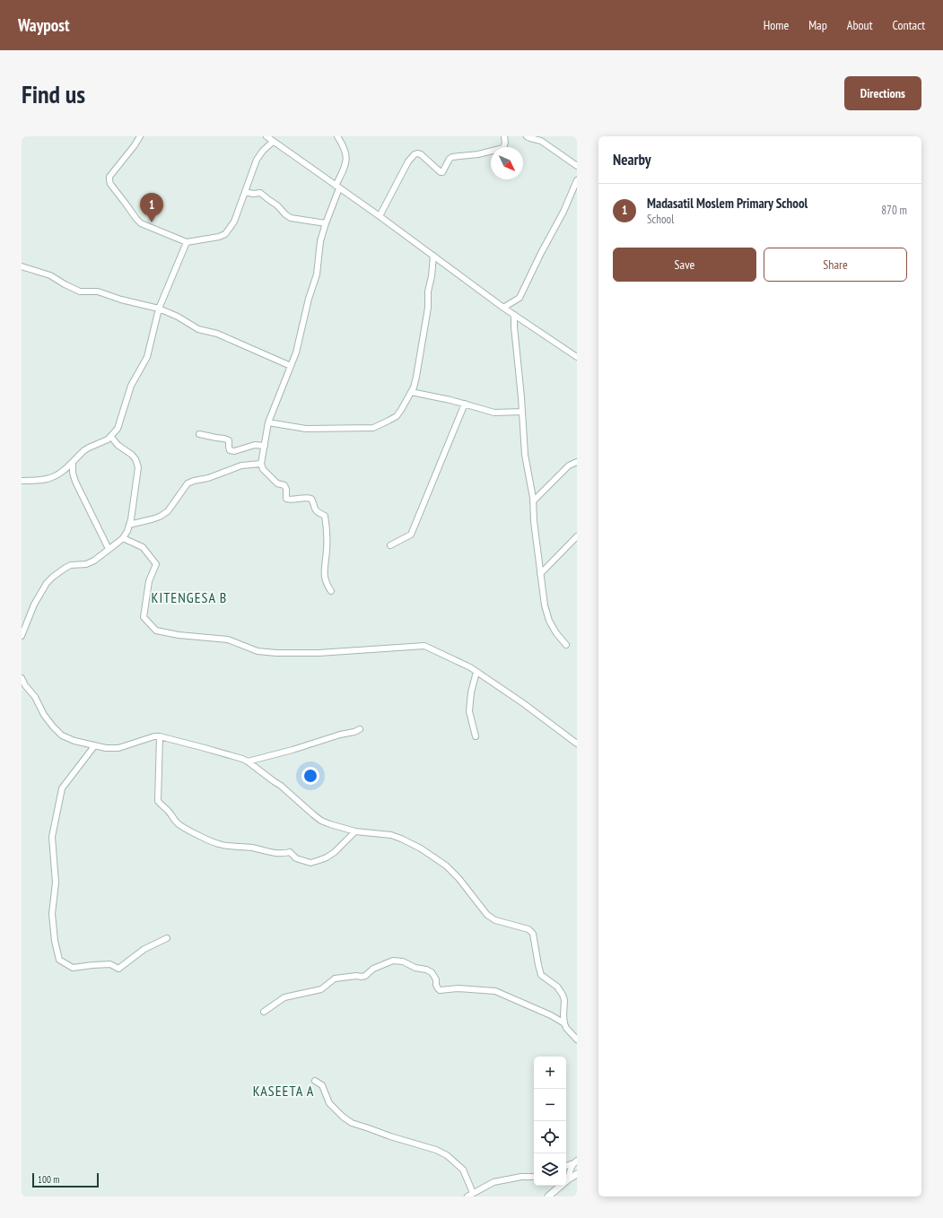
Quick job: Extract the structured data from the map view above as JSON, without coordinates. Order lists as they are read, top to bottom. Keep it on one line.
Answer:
{"districts":["KITENGESA B","KASEETA A"],"scale_bar":"100 m","north":"bottom right","page":{"header":"Waypost","nav":["Home","Map","About","Contact"],"buttons":["Directions",["Save","Share"]],"title":"Find us","heading":"Nearby","list":[{"mark":"1","name":"Madasatil Moslem Primary School","note":"School","value":"870 m"}],"pins":"1","map_buttons":["+","−"],"scale":"100 m"}}
